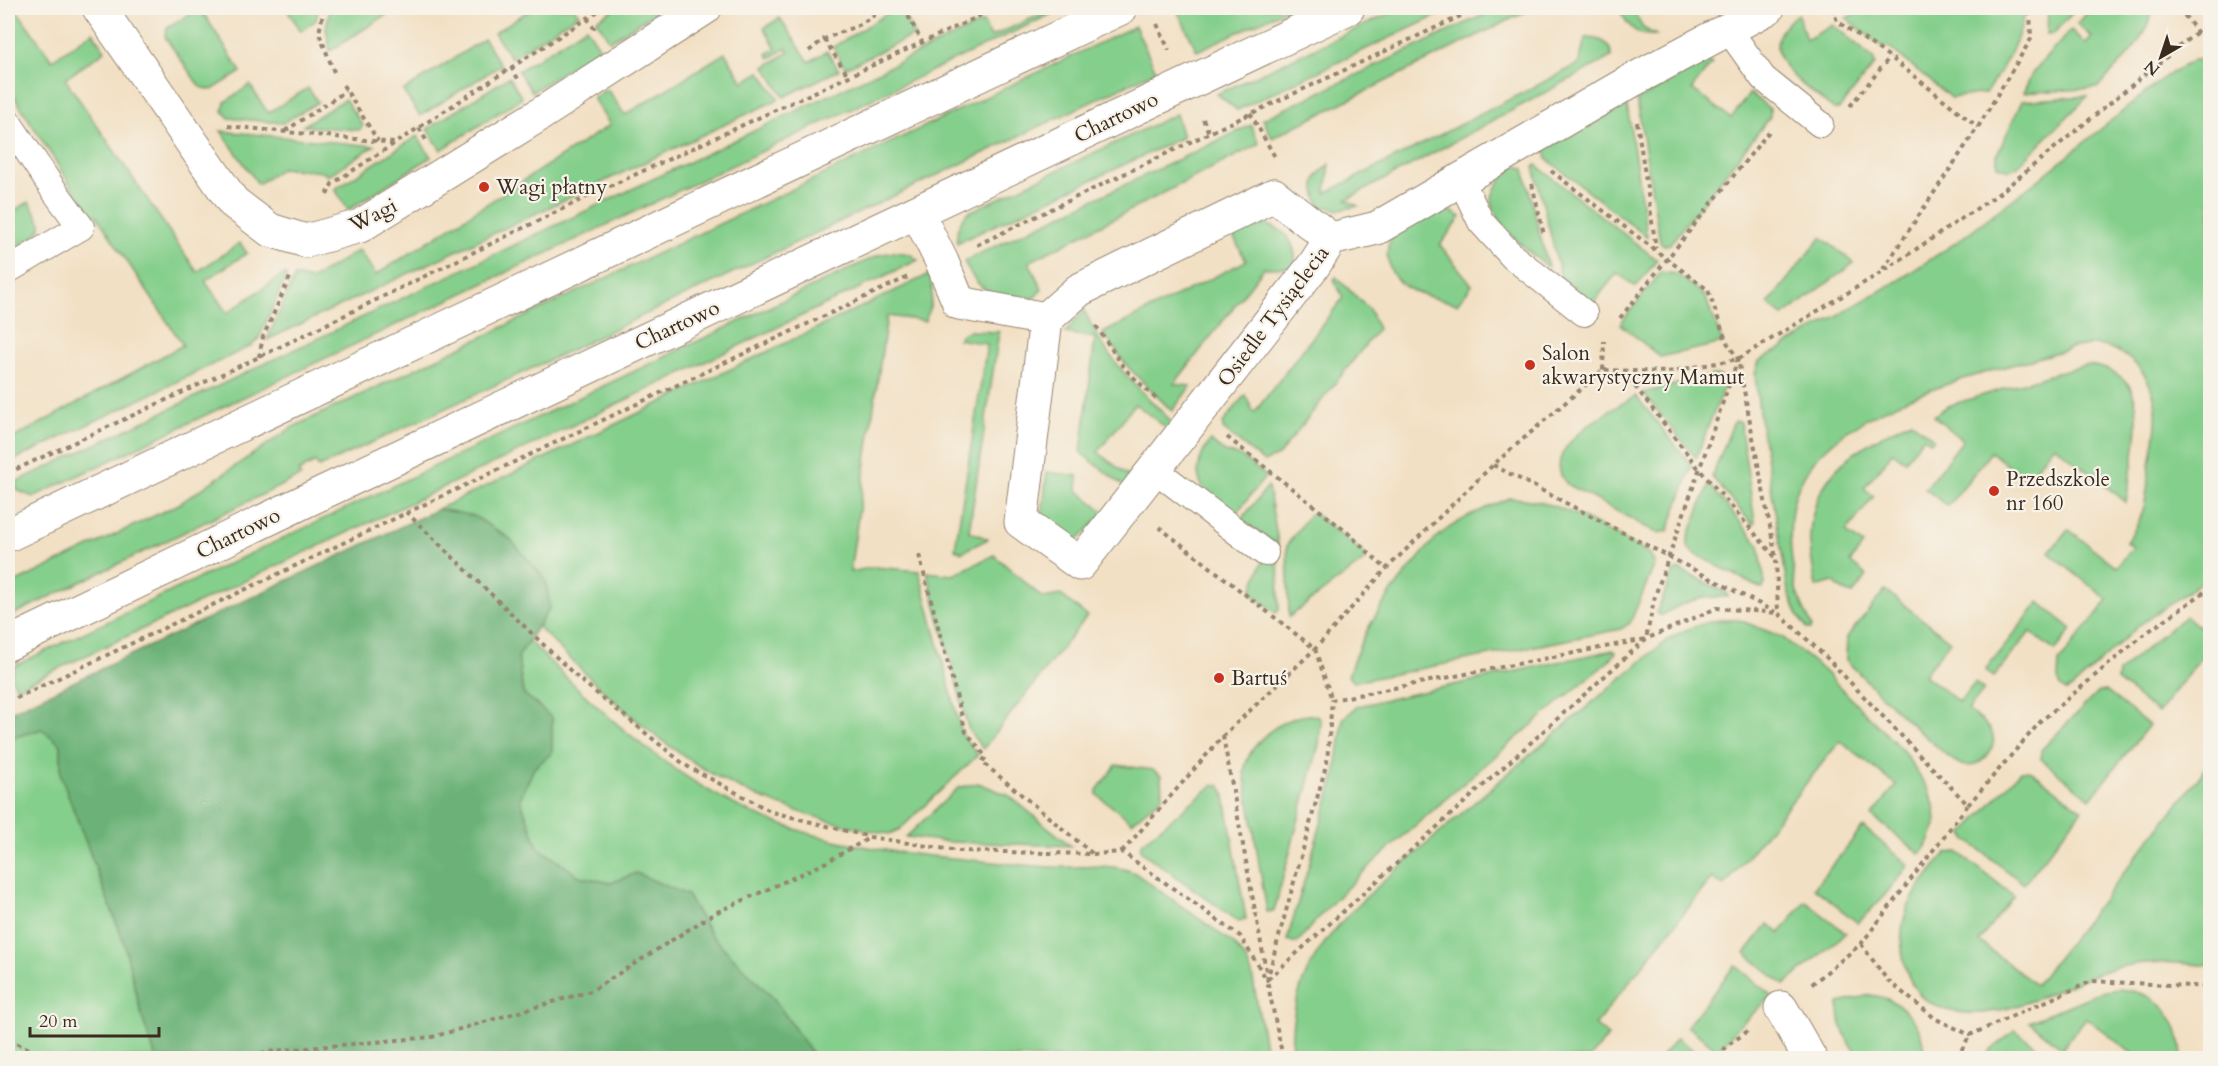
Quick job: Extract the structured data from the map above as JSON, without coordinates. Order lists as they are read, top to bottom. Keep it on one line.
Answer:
{"streets":{"street":["Chartowo","Wagi","Osiedle Tysiąclecia"]},"places":["Wagi płatny","Salon akwarystyczny Mamut","Przedszkole nr 160","Bartuś"],"scale_bar":"20 m","north":"bottom left"}
